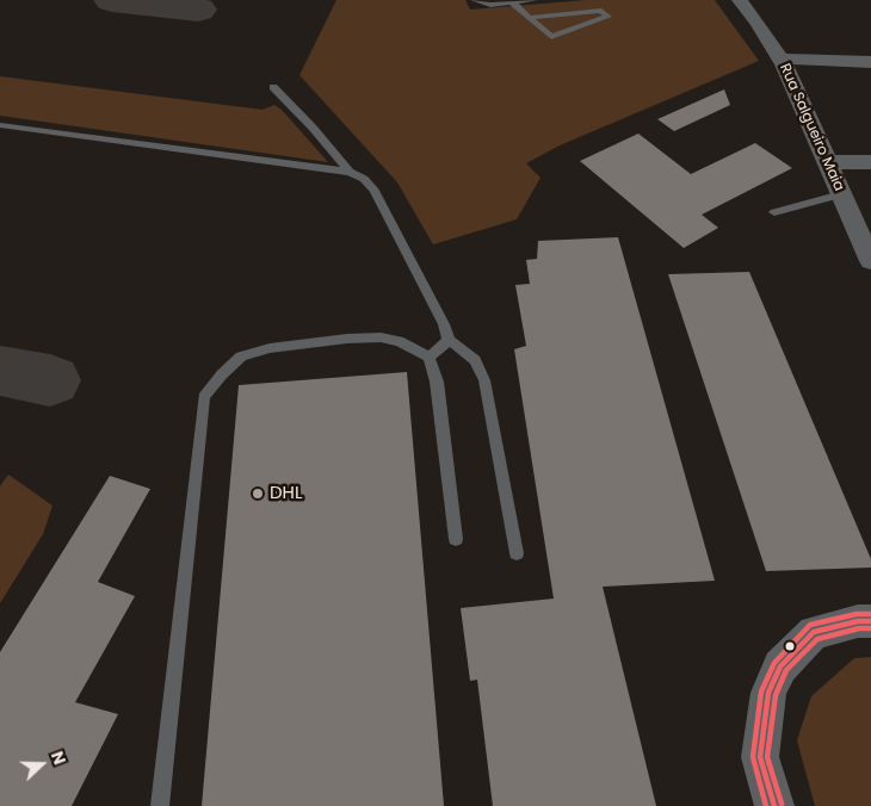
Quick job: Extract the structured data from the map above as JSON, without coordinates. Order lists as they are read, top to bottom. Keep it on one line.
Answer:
{"streets":{"street":["Rua Salgueiro Maia"]},"places":["DHL"],"north":"right"}
